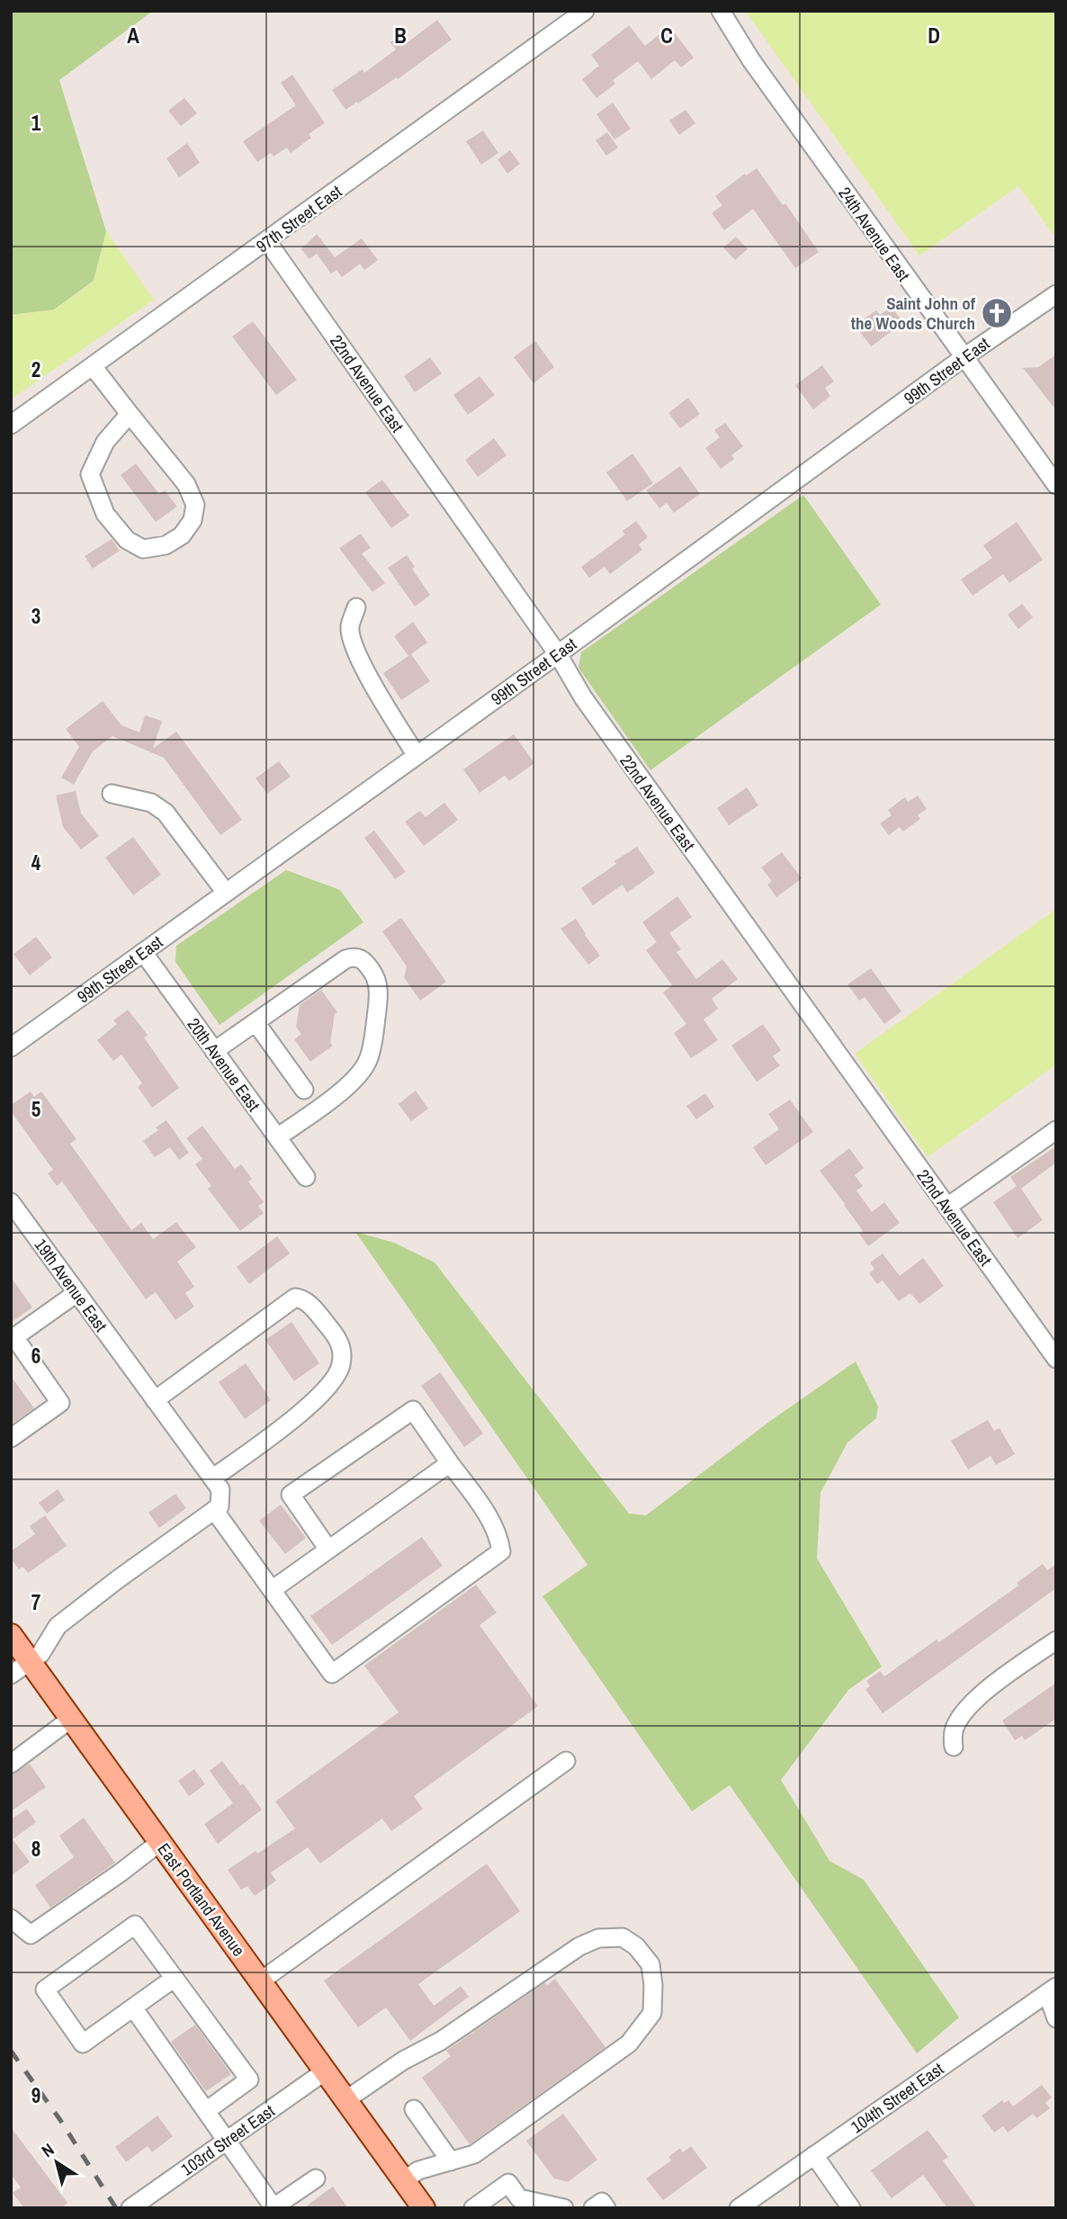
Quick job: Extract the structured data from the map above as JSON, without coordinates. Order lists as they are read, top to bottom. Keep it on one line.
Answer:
{"streets":{"main road":["East Portland Avenue"],"street":["97th Street East","24th Avenue East","99th Street East","22nd Avenue East","20th Avenue East","19th Avenue East","104th Street East","103rd Street East"]},"crossings":[["97th Street East","22nd Avenue East"],["24th Avenue East","99th Street East"],["99th Street East","22nd Avenue East"],["99th Street East","20th Avenue East"],["East Portland Avenue","103rd Street East"]],"places":{"church":["Saint John of the Woods Church"]},"north":"top left","grid":{"columns":["A","B","C","D"],"rows":["1","2","3","4","5","6","7","8","9"]}}
